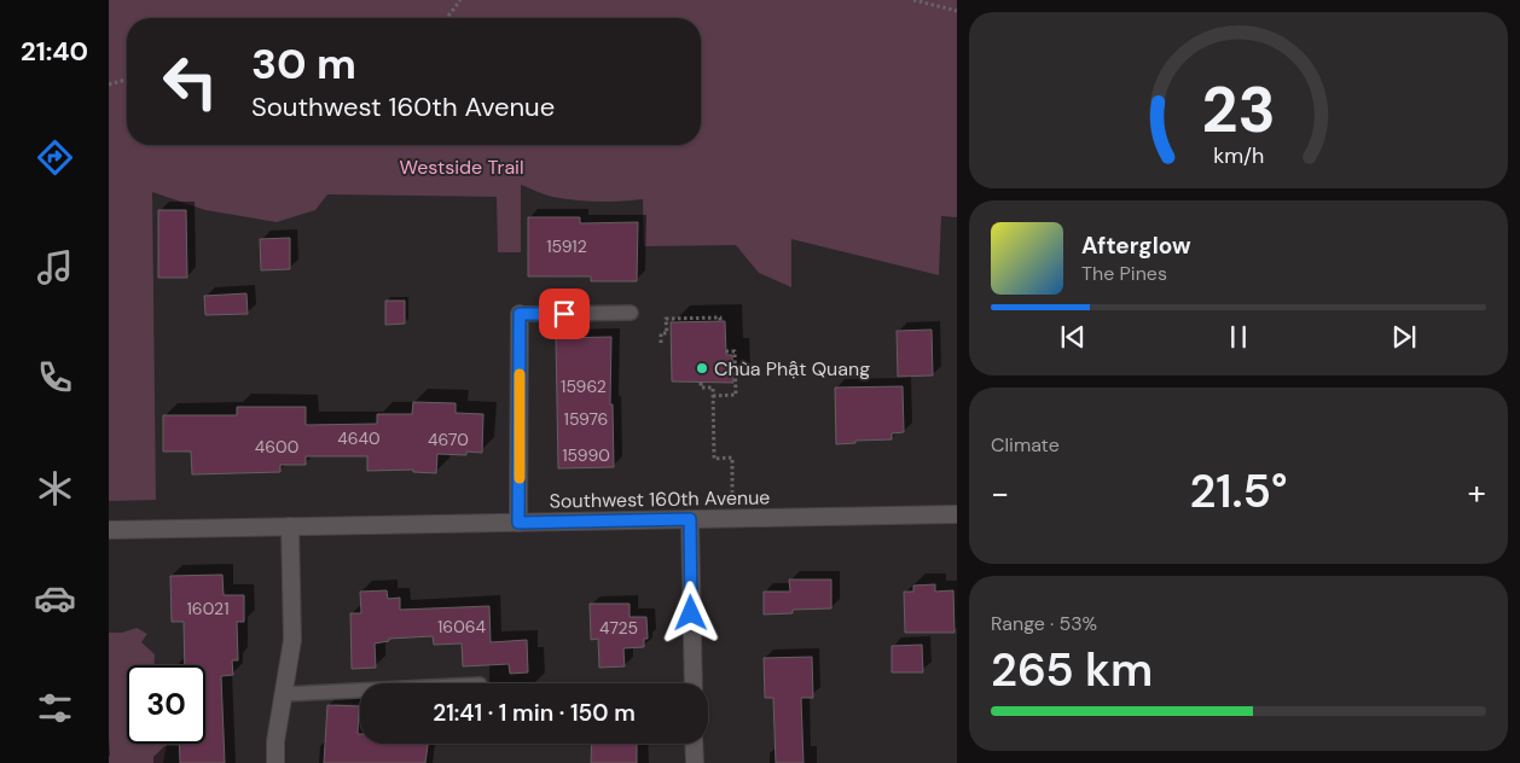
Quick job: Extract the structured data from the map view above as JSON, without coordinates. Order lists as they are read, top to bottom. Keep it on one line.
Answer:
{"streets":{"street":["Southwest 160th Avenue"]},"parks":["Westside Trail"],"places":["Chùa Phật Quang"],"house_numbers":["15912","15962","15976","4640","4670","4600","15990","16021","16064","4725"],"page":{"tabs":"21:40","turn":["30 m","Southwest 160th Avenue"],"song":["Afterglow","The Pines"],"tile":["Climate",["Range · 53%","265 km"]],"heat":["−","21.5°","+"],"limit":"30","trip":"21:41 · 1 min · 150 m","gauge":["23","km/h"]}}
